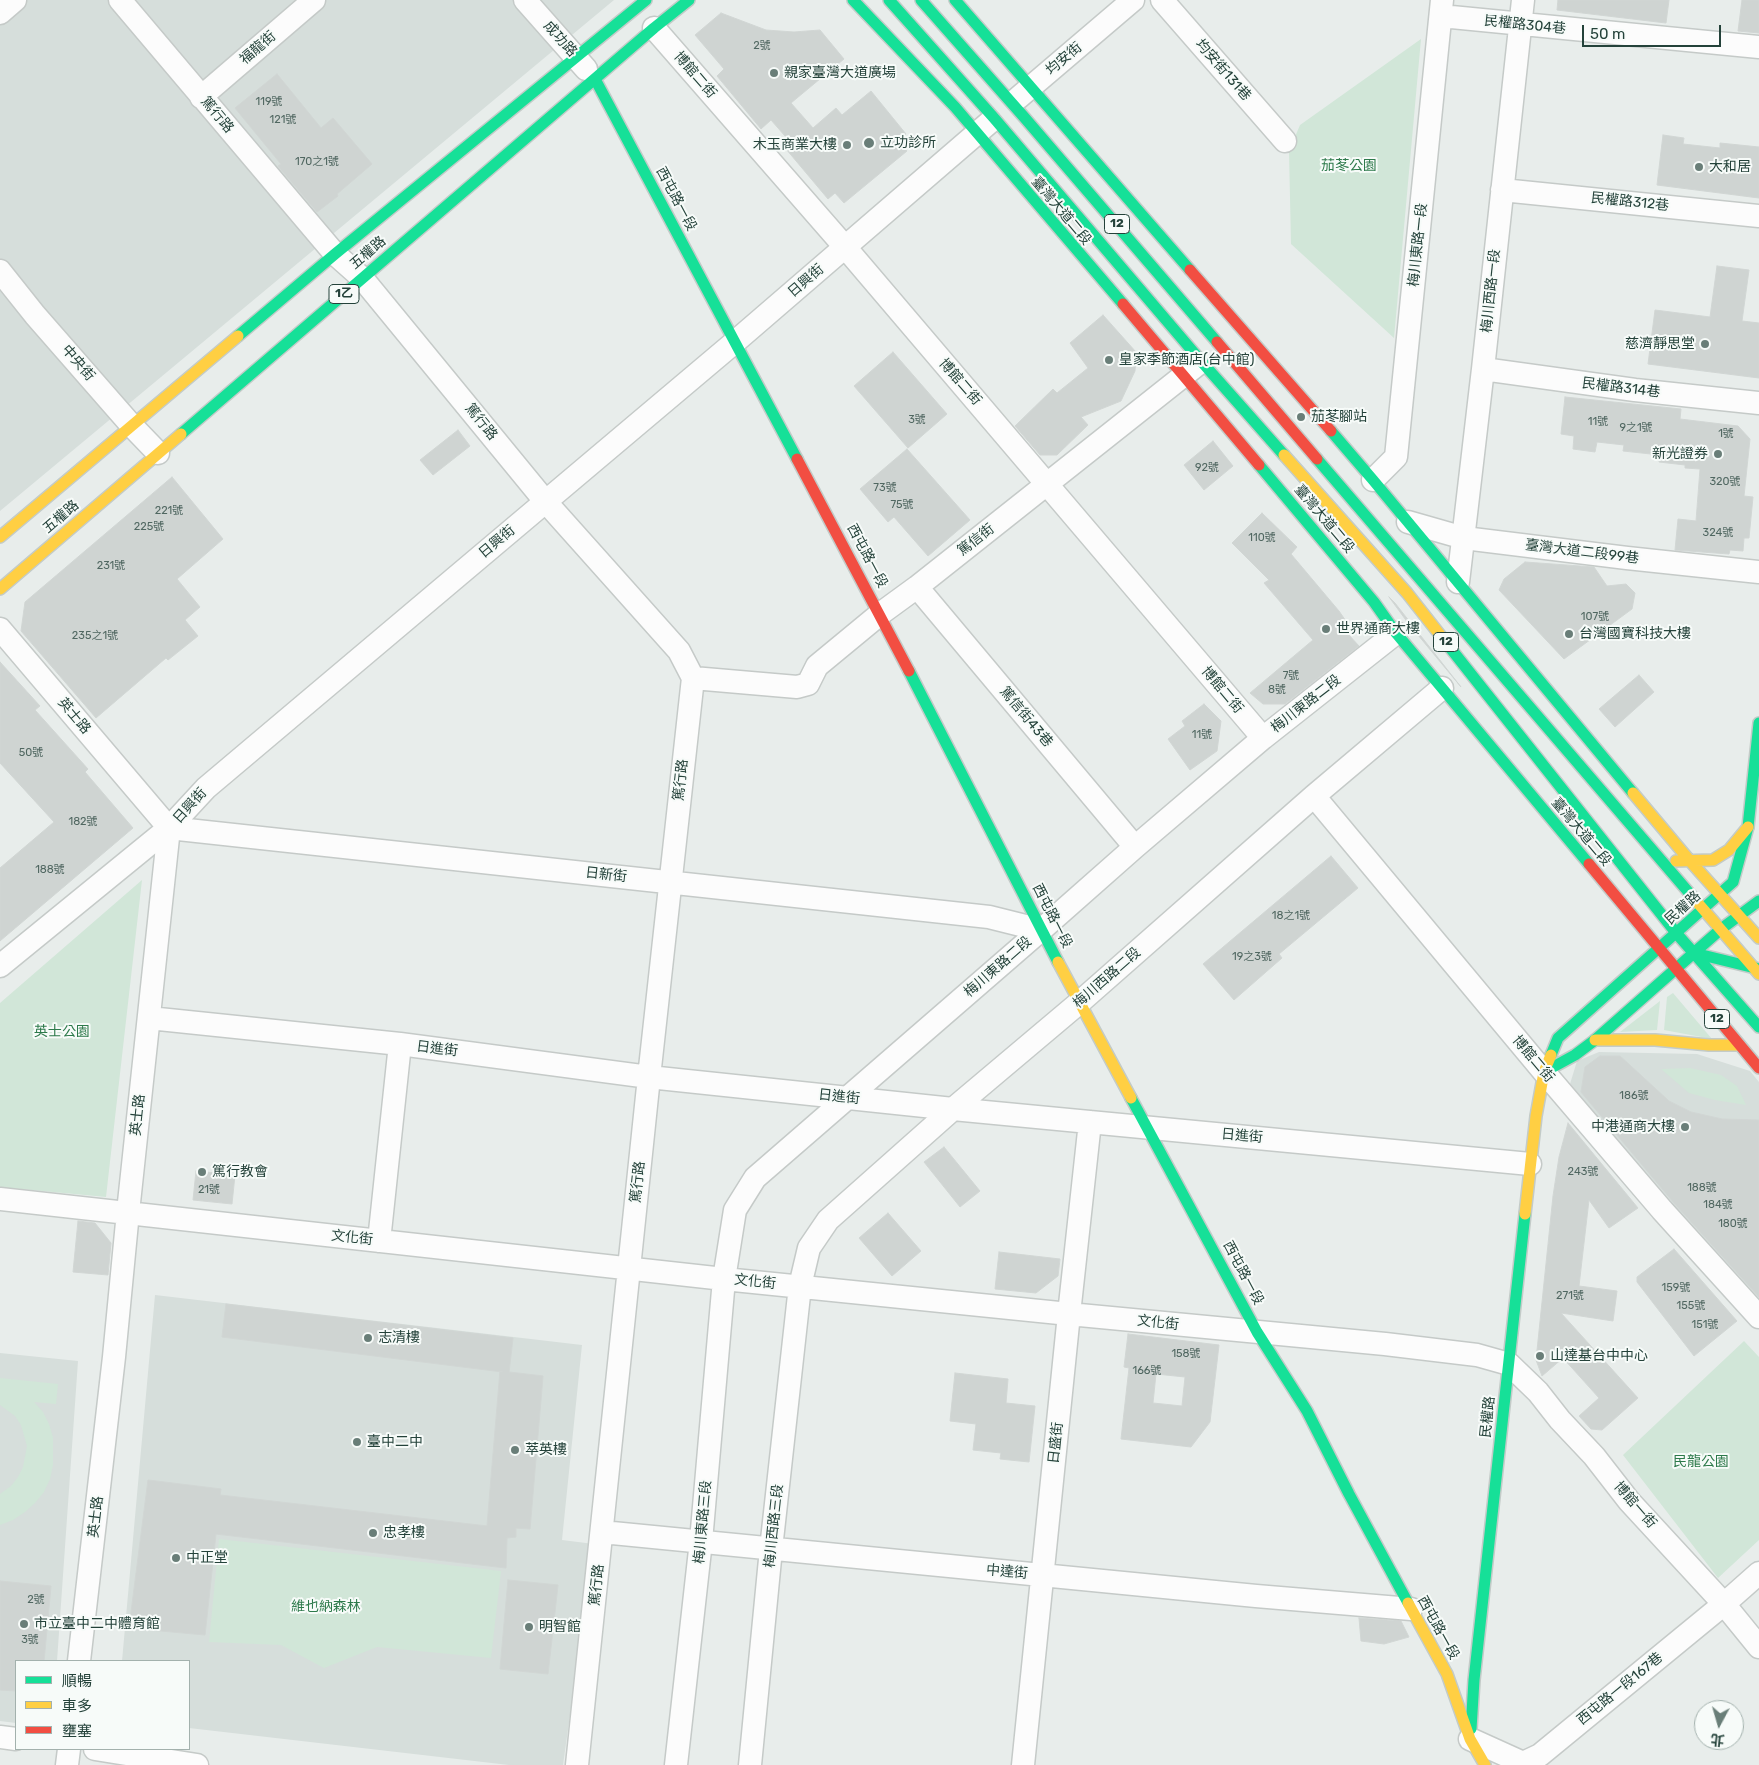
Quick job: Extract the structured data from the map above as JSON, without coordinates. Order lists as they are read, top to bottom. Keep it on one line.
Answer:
{"streets":{"main road":["西屯路一段","臺灣大道二段","12","五權路","1乙","民權路"],"street":["民權路304巷","成功路","福龍街","均安街","均安街131巷","博館二街","篤行路","民權路312巷","梅川東路一段","日興街","梅川西路一段","中央街","民權路314巷","篤信街","臺灣大道二段99巷","梅川東路二段","英士路","篤信街43巷","日新街","梅川西路二段","日進街","文化街","日盛街","博館一街","梅川東路三段","梅川西路三段","中達街","西屯路一段167巷"]},"crossings":[["民權路304巷","梅川東路一段"],["民權路304巷","梅川西路一段"],["成功路","西屯路一段"],["成功路","五權路"],["福龍街","篤行路"],["均安街","臺灣大道二段"],["均安街","12"],["均安街","日興街"],["博館二街","五權路"],["博館二街","日興街"],["博館二街","篤信街"],["博館二街","梅川東路二段"],["博館二街","民權路"],["博館二街","梅川西路二段"],["篤行路","五權路"],["篤行路","日興街"],["篤行路","篤信街"],["篤行路","日新街"],["篤行路","日進街"],["篤行路","文化街"],["篤行路","中達街"],["西屯路一段","五權路"],["西屯路一段","日興街"],["西屯路一段","篤信街"],["西屯路一段","梅川東路二段"],["西屯路一段","日新街"],["西屯路一段","民權路"],["西屯路一段","梅川西路二段"],["西屯路一段","日進街"],["西屯路一段","文化街"],["西屯路一段","中達街"],["西屯路一段","西屯路一段167巷"],["民權路312巷","梅川西路一段"],["臺灣大道二段","日興街"],["臺灣大道二段","篤信街"],["臺灣大道二段","梅川東路二段"],["臺灣大道二段","民權路"],["臺灣大道二段","梅川西路二段"],["12","篤信街"],["12","民權路"],["五權路","中央街"],["日興街","英士路"],["日興街","日新街"],["梅川西路一段","民權路314巷"],["梅川西路一段","臺灣大道二段99巷"],["篤信街","篤信街43巷"],["梅川東路二段","篤信街43巷"],["梅川東路二段","日新街"],["梅川東路二段","日進街"],["梅川東路二段","文化街"],["梅川東路二段","梅川東路三段"],["英士路","日新街"],["英士路","日進街"],["英士路","文化街"],["民權路","日進街"],["民權路","文化街"],["民權路","博館一街"],["民權路","西屯路一段167巷"],["梅川西路二段","日進街"],["梅川西路二段","文化街"],["梅川西路二段","梅川西路三段"],["日進街","日盛街"],["文化街","日盛街"],["文化街","博館一街"],["文化街","梅川東路三段"],["文化街","梅川西路三段"],["日盛街","中達街"],["博館一街","西屯路一段167巷"],["梅川東路三段","中達街"],["梅川西路三段","中達街"]],"parks":["茄苳公園","英士公園","民龍公園","維也納森林"],"places":["親家臺灣大道廣場","立功診所","木玉商業大樓","大和居","慈濟靜思堂","皇家季節酒店(台中館)","茄苳腳站","新光證券","世界通商大樓","台灣國寶科技大樓","中港通商大樓","篤行教會","志清樓","山達基台中中心","臺中二中","萃英樓","忠孝樓","中正堂","市立臺中二中體育館","明智館"],"house_numbers":["2號","119號","121號","170之1號","3號","11號","9之1號","1號","92號","320號","73號","75號","221號","225號","324號","110號","231號","107號","235之1號","7號","8號","11號","50號","182號","188號","18之1號","19之3號","186號","243號","188號","21號","184號","180號","159號","271號","155號","151號","158號","166號","2號","3號"],"legend":["順暢","車多","壅塞"],"scale_bar":"50 m","north":"bottom"}
